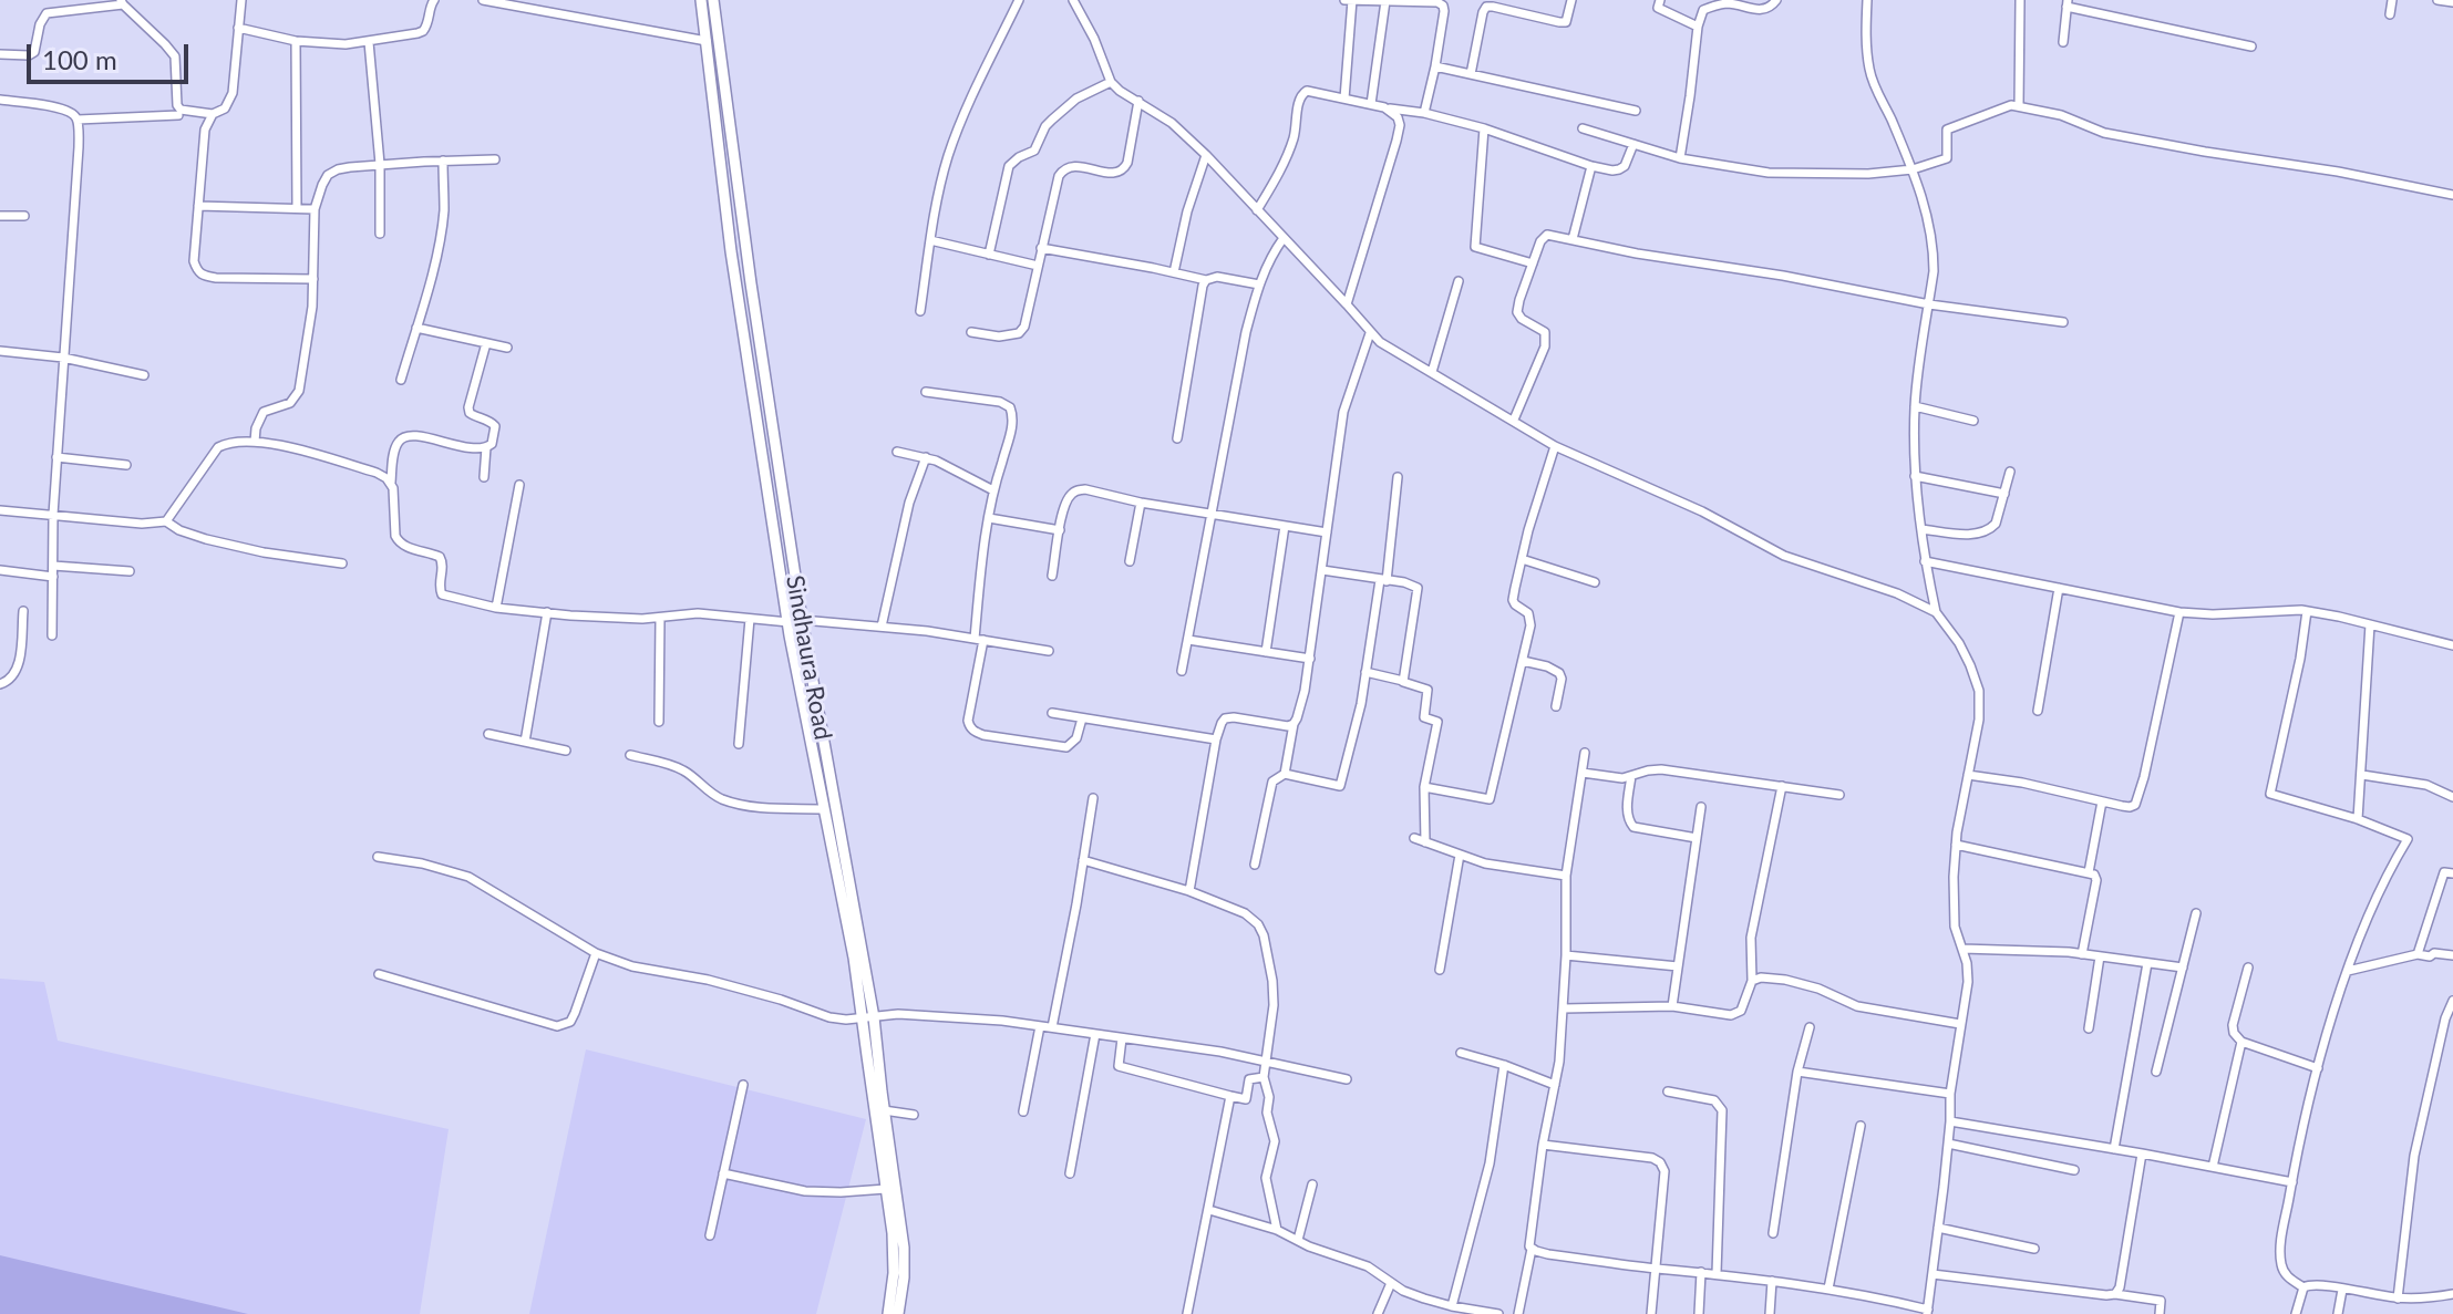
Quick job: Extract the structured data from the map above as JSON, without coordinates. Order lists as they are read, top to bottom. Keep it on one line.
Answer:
{"streets":{"street":["Sindhaura Road"]},"scale_bar":"100 m"}
